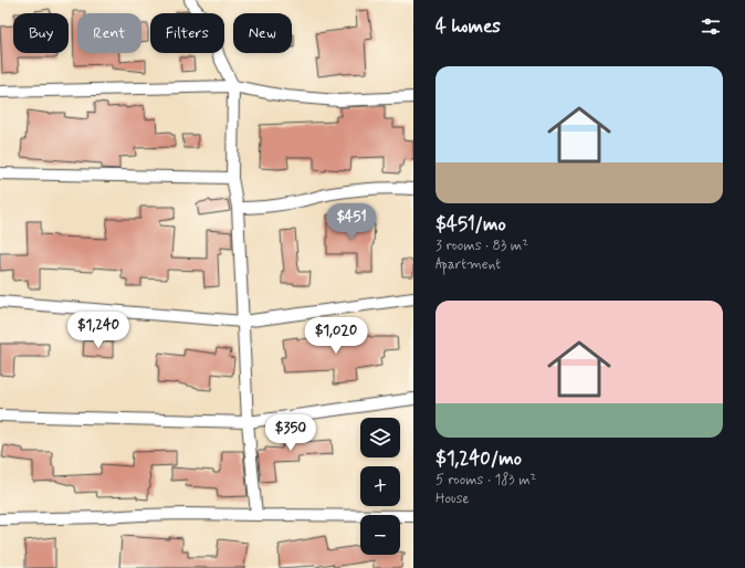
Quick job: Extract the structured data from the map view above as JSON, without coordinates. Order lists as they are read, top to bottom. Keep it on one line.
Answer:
{"page":{"heading":"4 homes","chip":["Buy","Rent","Filters","New"],"list":[{"name":"$451/mo","note":"3 rooms · 83 m² · Apartment"},{"name":"$1,240/mo","note":"5 rooms · 183 m² · House"}],"price":["$451","$1,240","$1,020","$350"],"map_buttons":["+","−"]}}
